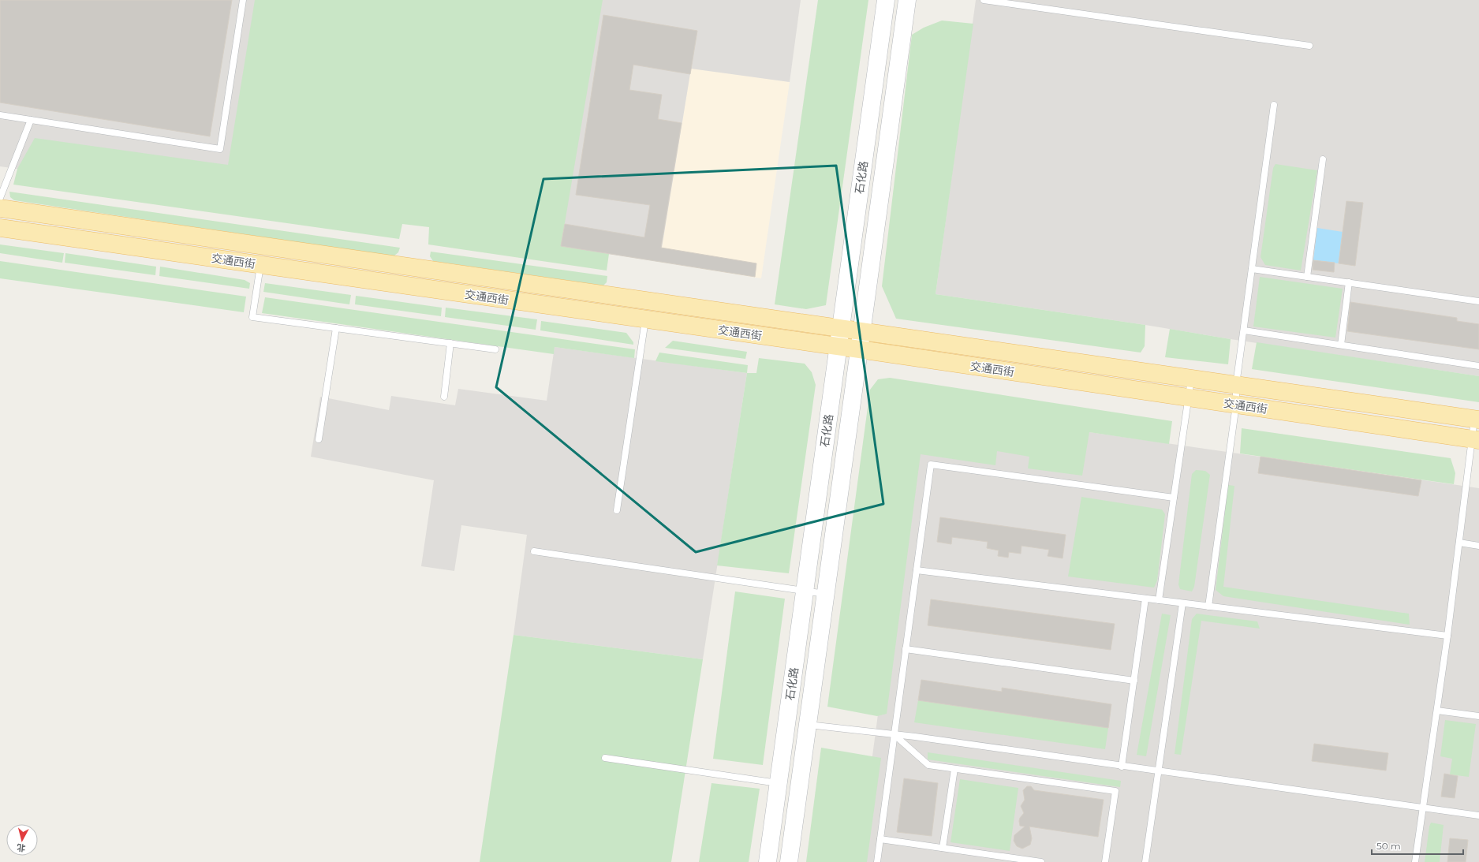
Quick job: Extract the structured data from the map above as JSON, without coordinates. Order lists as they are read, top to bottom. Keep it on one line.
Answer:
{"streets":{"main road":["石化路","交通西街"]},"crossings":[["石化路","交通西街"]],"scale_bar":"50 m","north":"bottom"}
